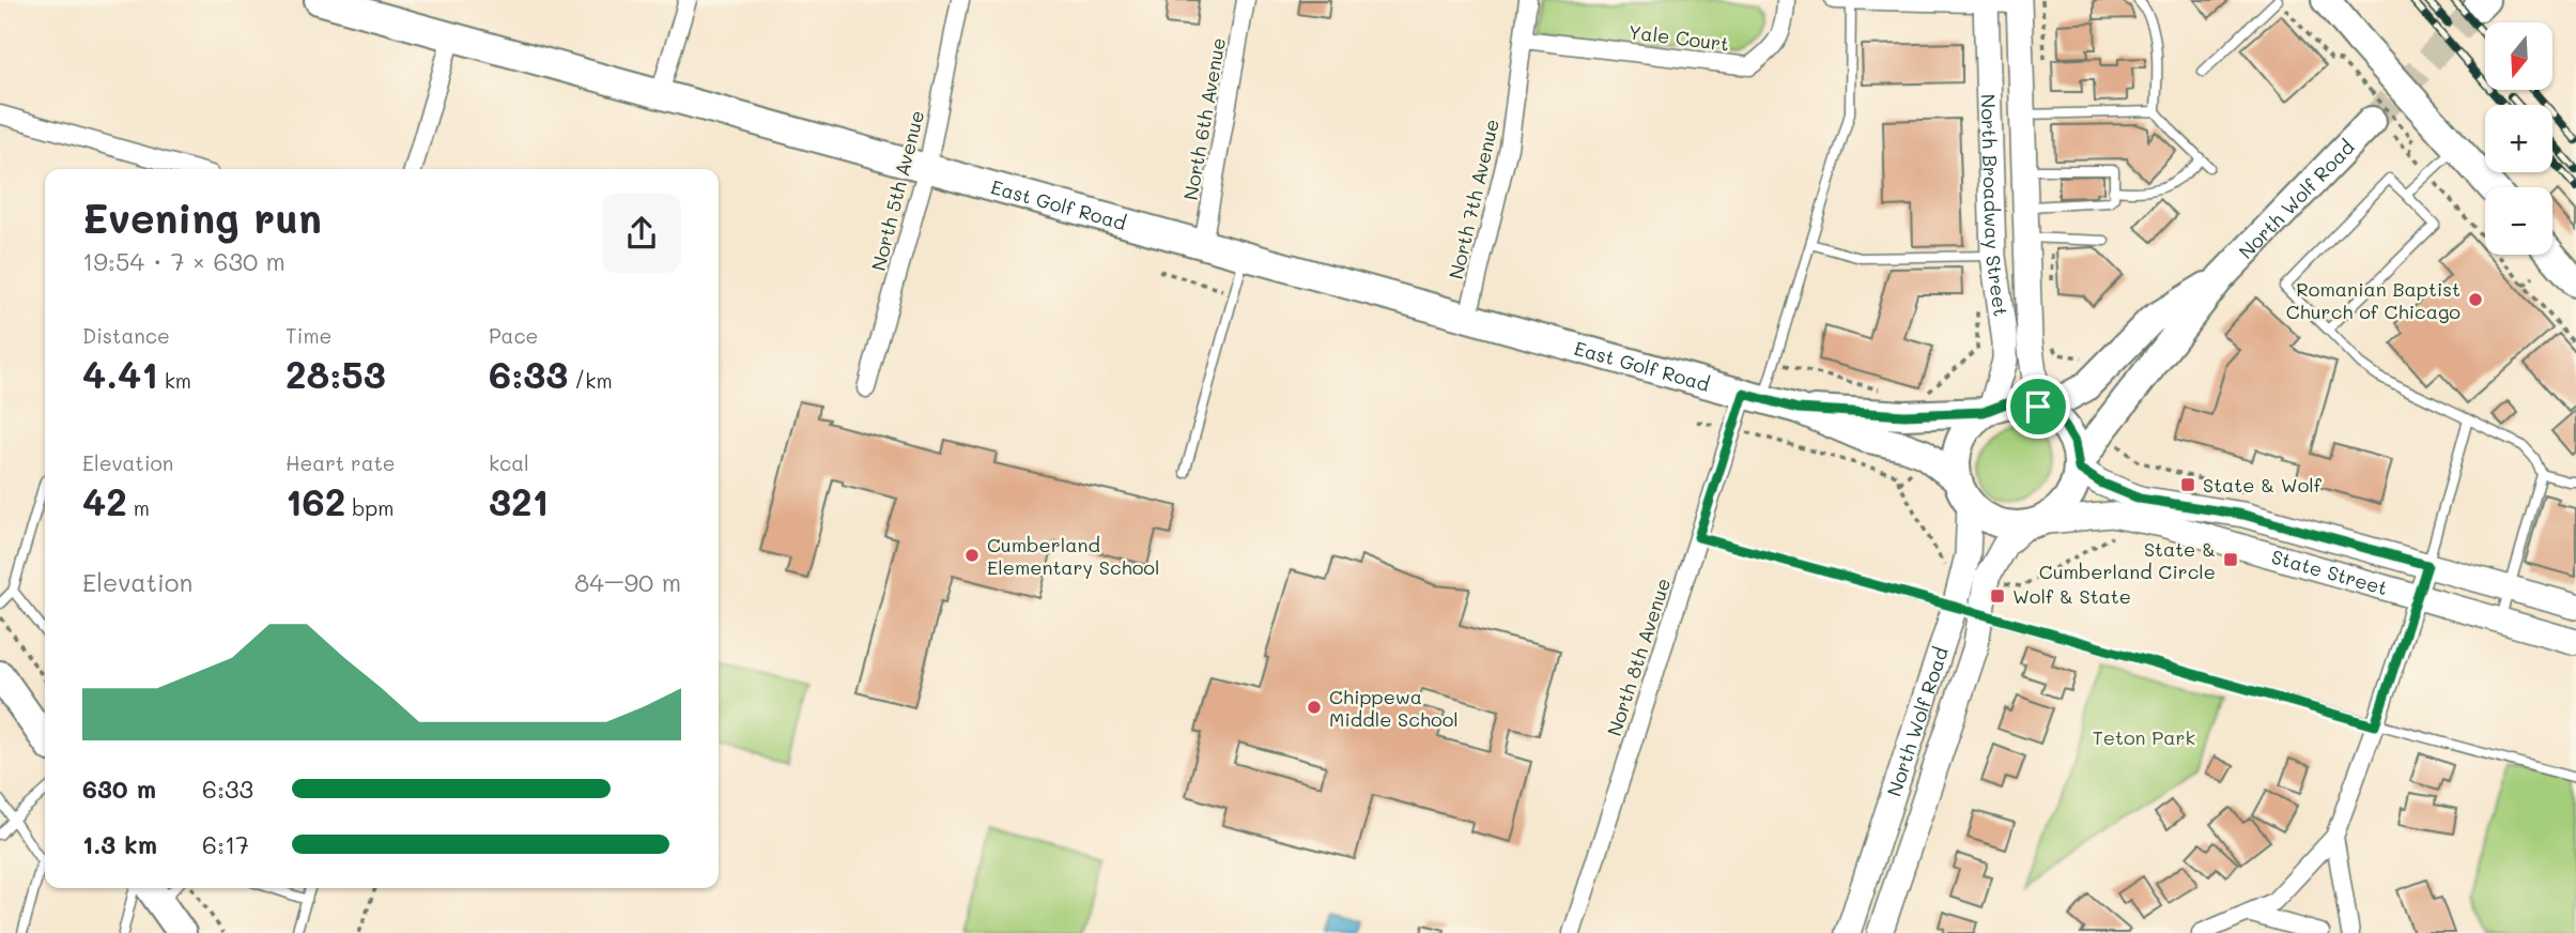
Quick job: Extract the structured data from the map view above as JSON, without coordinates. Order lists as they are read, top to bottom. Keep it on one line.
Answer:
{"streets":{"main road":["North Wolf Road","East Golf Road"],"street":["Yale Court","North 6th Avenue","North 5th Avenue","North 7th Avenue","North Broadway Street","State Street","North 8th Avenue"]},"crossings":[["Yale Court","North 7th Avenue"],["North 6th Avenue","East Golf Road"],["North 5th Avenue","East Golf Road"],["North 7th Avenue","East Golf Road"],["North Wolf Road","East Golf Road"],["North Wolf Road","North Broadway Street"],["North Wolf Road","State Street"],["East Golf Road","North Broadway Street"],["East Golf Road","State Street"],["East Golf Road","North 8th Avenue"],["North Broadway Street","State Street"]],"parks":["Teton Park"],"places":{"other":["Romanian Baptist Church of Chicago","Cumberland Elementary School","Chippewa Middle School"],"transit":["State & Wolf","State & Cumberland Circle","Wolf & State"]},"north":"bottom","page":{"map_buttons":["+","−"],"heading":["Evening run","19:54 · 7 × 630 m"],"stats":[["Distance","4.41 km"],["Time","28:53"],["Pace","6:33 /km"],["Elevation","42 m"],["Heart rate","162 bpm"],["kcal","321"]],"chart":["Elevation","84–90 m"],"list":[{"name":"630 m","note":"6:33"},{"name":"1.3 km","note":"6:17"}]}}
